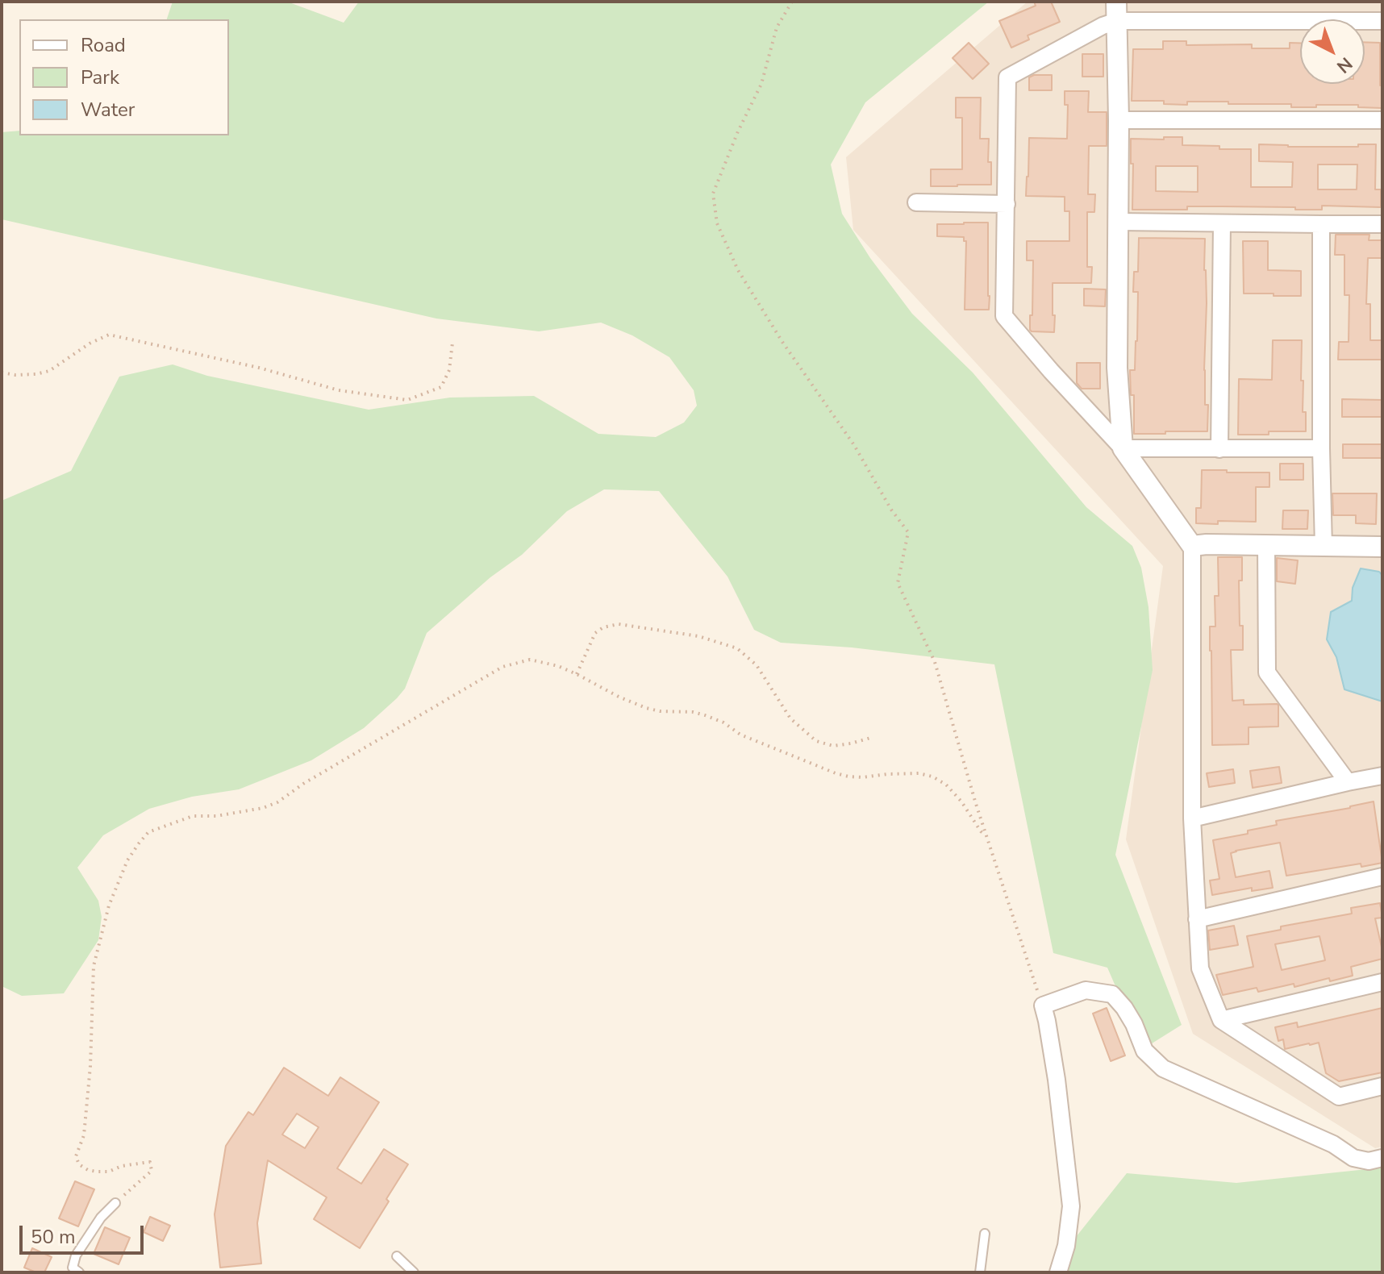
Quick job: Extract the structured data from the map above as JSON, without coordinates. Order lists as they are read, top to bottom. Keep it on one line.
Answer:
{"legend":["Road","Park","Water"],"scale_bar":"50 m","north":"bottom right"}
